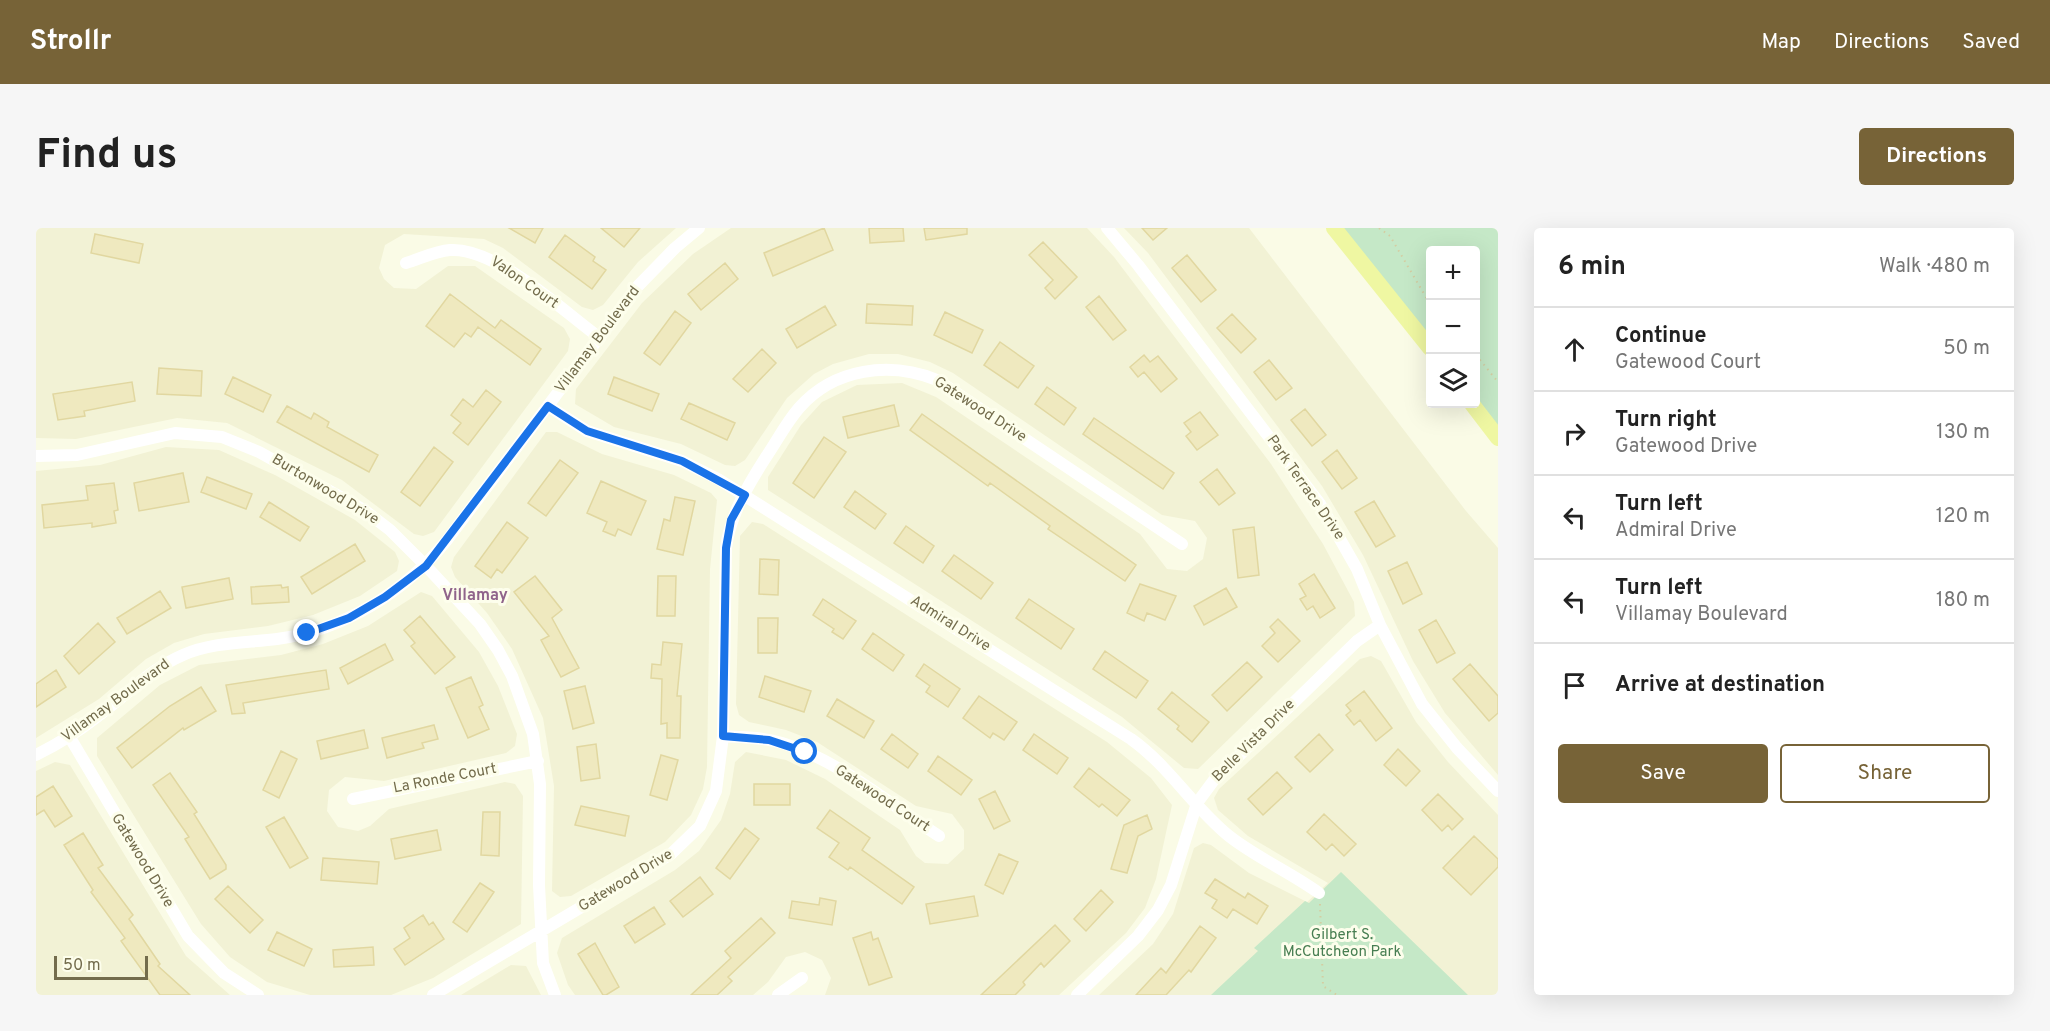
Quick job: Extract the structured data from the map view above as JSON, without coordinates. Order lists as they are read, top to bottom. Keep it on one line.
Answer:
{"streets":{"street":["Valon Court","Villamay Boulevard","Gatewood Drive","Park Terrace Drive","Burtonwood Drive","Admiral Drive","Belle Vista Drive","La Ronde Court","Gatewood Court"]},"crossings":[["Valon Court","Villamay Boulevard"],["Villamay Boulevard","Gatewood Drive"],["Villamay Boulevard","Burtonwood Drive"],["Villamay Boulevard","Admiral Drive"],["Gatewood Drive","Burtonwood Drive"],["Gatewood Drive","Admiral Drive"],["Gatewood Drive","Gatewood Court"],["Park Terrace Drive","Belle Vista Drive"],["Burtonwood Drive","La Ronde Court"],["Admiral Drive","Belle Vista Drive"]],"districts":["Villamay"],"parks":["Gilbert S. McCutcheon Park"],"scale_bar":"50 m","page":{"header":"Strollr","nav":["Map","Directions","Saved"],"buttons":["Directions",["Save","Share"]],"title":"Find us","heading":["6 min","Walk · 480 m"],"map_buttons":["+","−"],"list":[["Continue","Gatewood Court","50 m"],["Turn right","Gatewood Drive","130 m"],["Turn left","Admiral Drive","120 m"],["Turn left","Villamay Boulevard","180 m"],"Arrive at destination"],"scale":"50 m"}}
